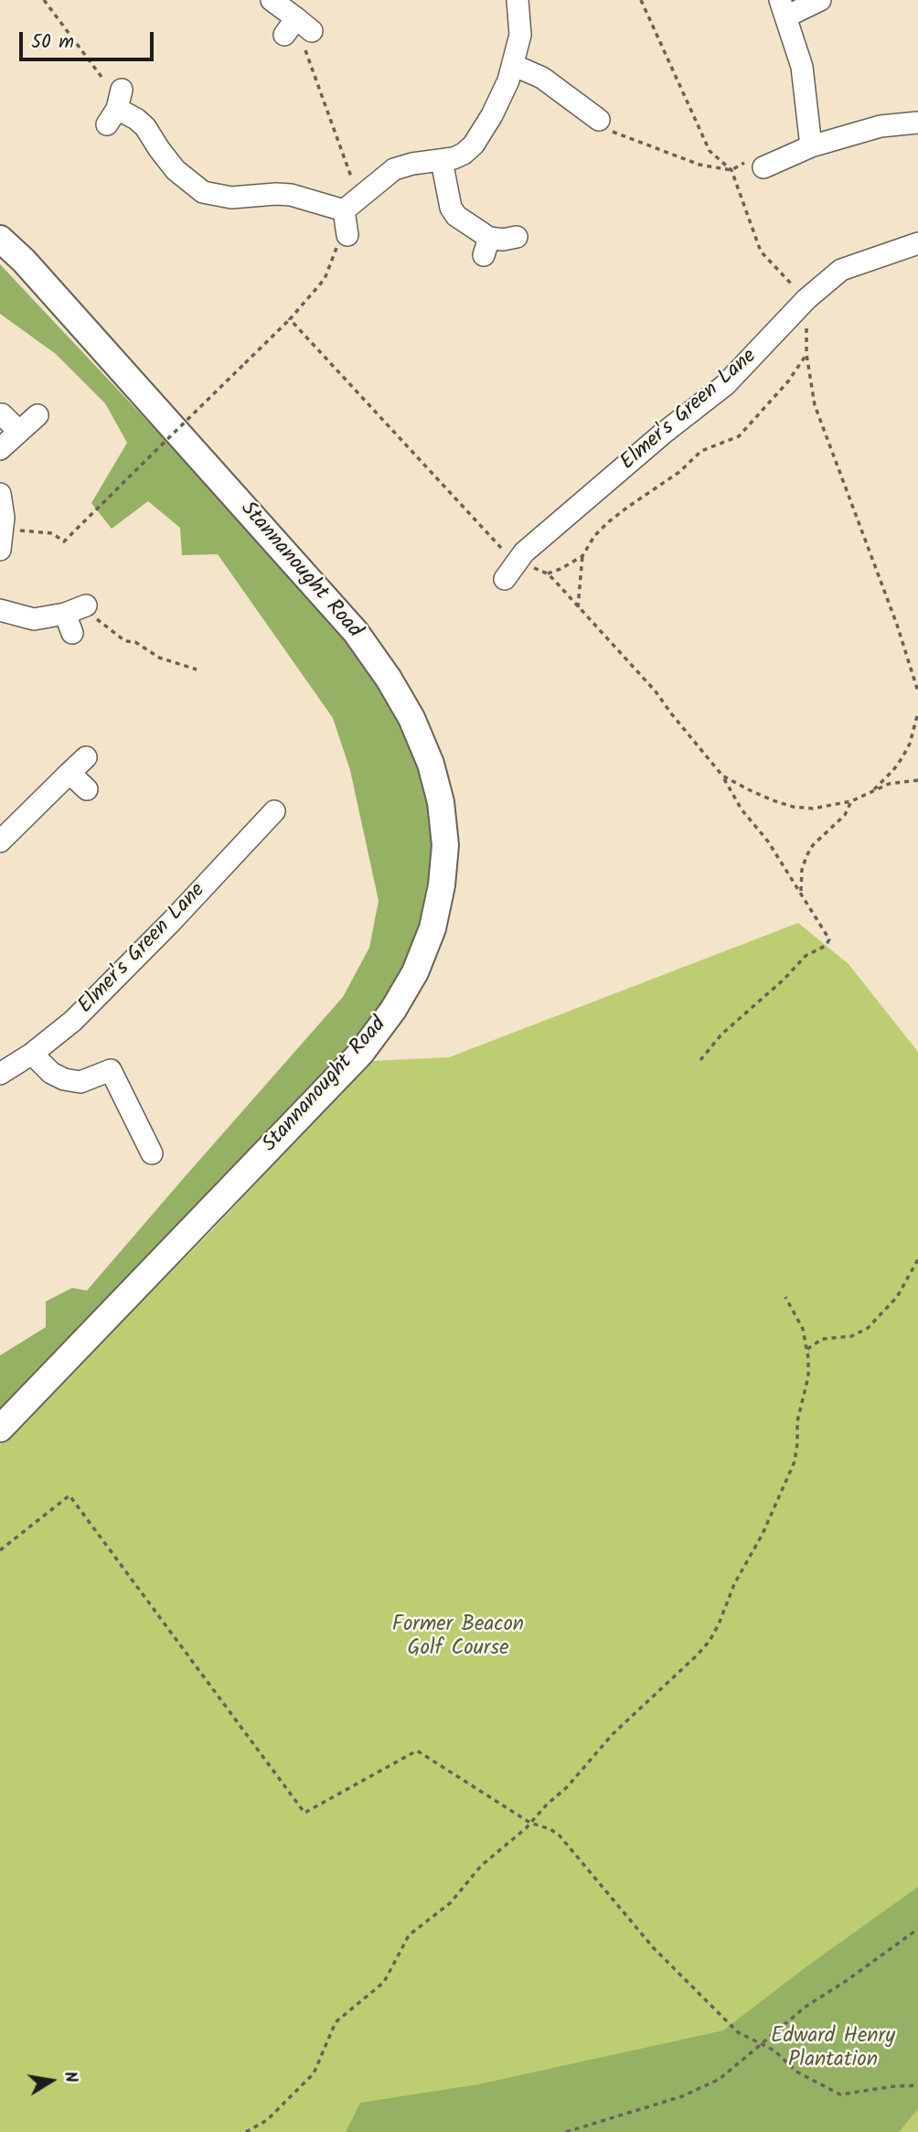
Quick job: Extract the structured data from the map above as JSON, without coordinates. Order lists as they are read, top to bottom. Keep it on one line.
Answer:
{"streets":{"main road":["Stannanought Road"],"street":["Elmer's Green Lane"]},"parks":["Former Beacon Golf Course","Edward Henry Plantation"],"scale_bar":"50 m","north":"right"}
